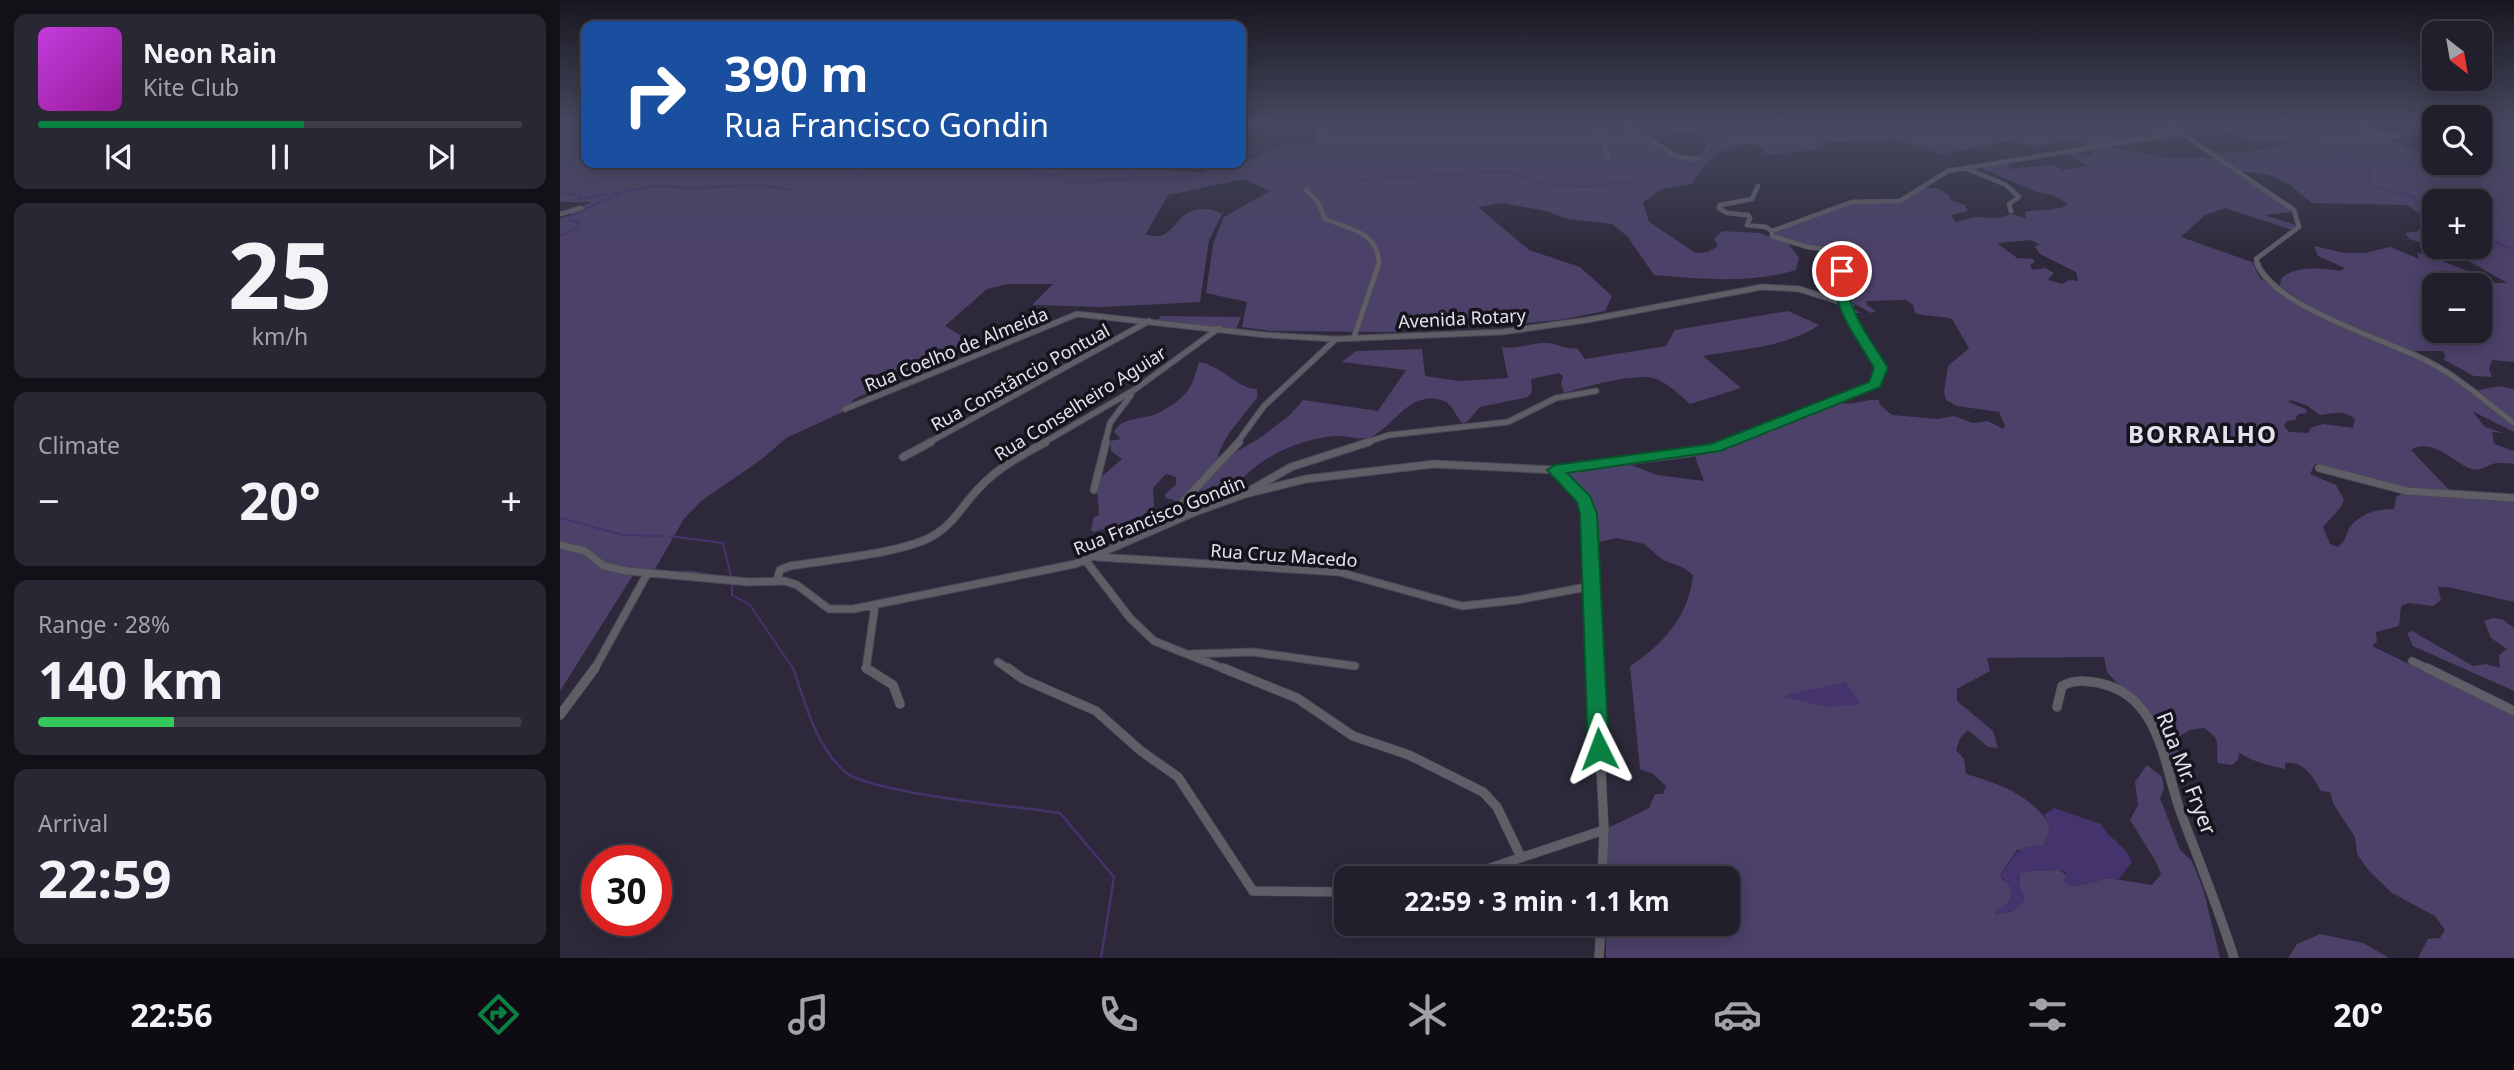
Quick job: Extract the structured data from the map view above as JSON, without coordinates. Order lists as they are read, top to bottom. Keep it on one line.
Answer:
{"streets":{"street":["Avenida Rotary","Rua Coelho de Almeida","Rua Constâncio Pontual","Rua Conselheiro Aguiar","Rua Francisco Gondin","Rua Cruz Macedo","Rua Mr. Fryer"]},"crossings":[["Avenida Rotary","Rua Coelho de Almeida"],["Avenida Rotary","Rua Constâncio Pontual"],["Avenida Rotary","Rua Conselheiro Aguiar"],["Avenida Rotary","Rua Francisco Gondin"],["Rua Conselheiro Aguiar","Rua Francisco Gondin"],["Rua Francisco Gondin","Rua Cruz Macedo"]],"districts":["BORRALHO"],"north":"bottom right","page":{"map_buttons":["+","−"],"turn":["390 m","Rua Francisco Gondin"],"song":["Neon Rain","Kite Club"],"tile":[["25","km/h"],"Climate",["Range · 28%","140 km"],["Arrival","22:59"]],"heat":["−","20°","+"],"limit":"30","trip":"22:59 · 3 min · 1.1 km","tabs":["22:56","20°"]}}
